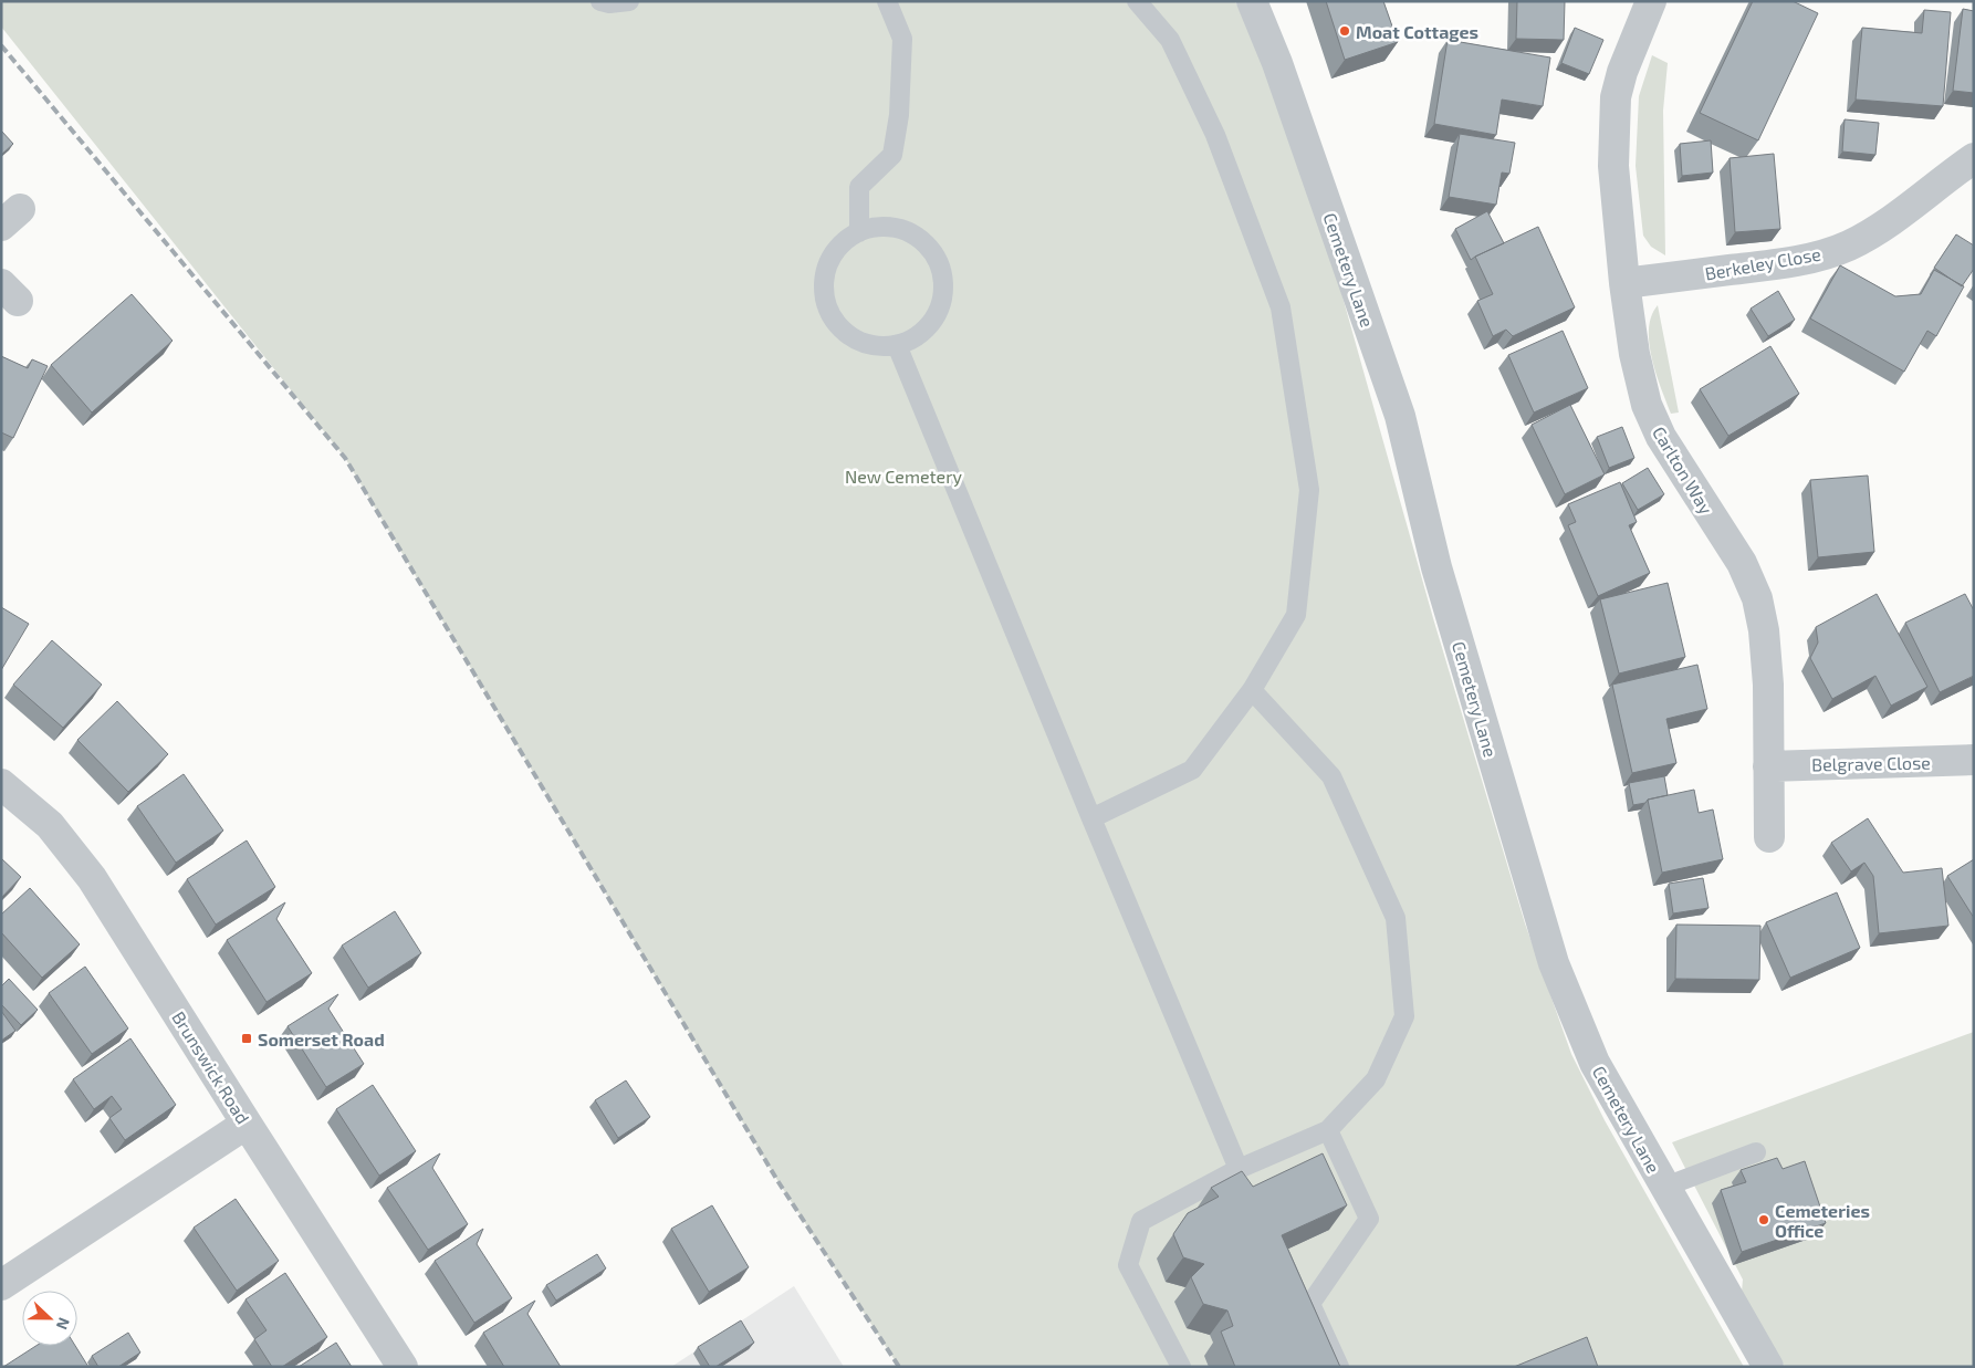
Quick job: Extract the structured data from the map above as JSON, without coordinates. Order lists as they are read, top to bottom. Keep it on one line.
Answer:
{"streets":{"street":["Berkeley Close","Cemetery Lane","Carlton Way","Belgrave Close","Brunswick Road"]},"crossings":[["Berkeley Close","Carlton Way"],["Carlton Way","Belgrave Close"]],"parks":["New Cemetery"],"places":{"other":["Moat Cottages","Cemeteries Office"],"transit":["Somerset Road"]},"north":"right"}
